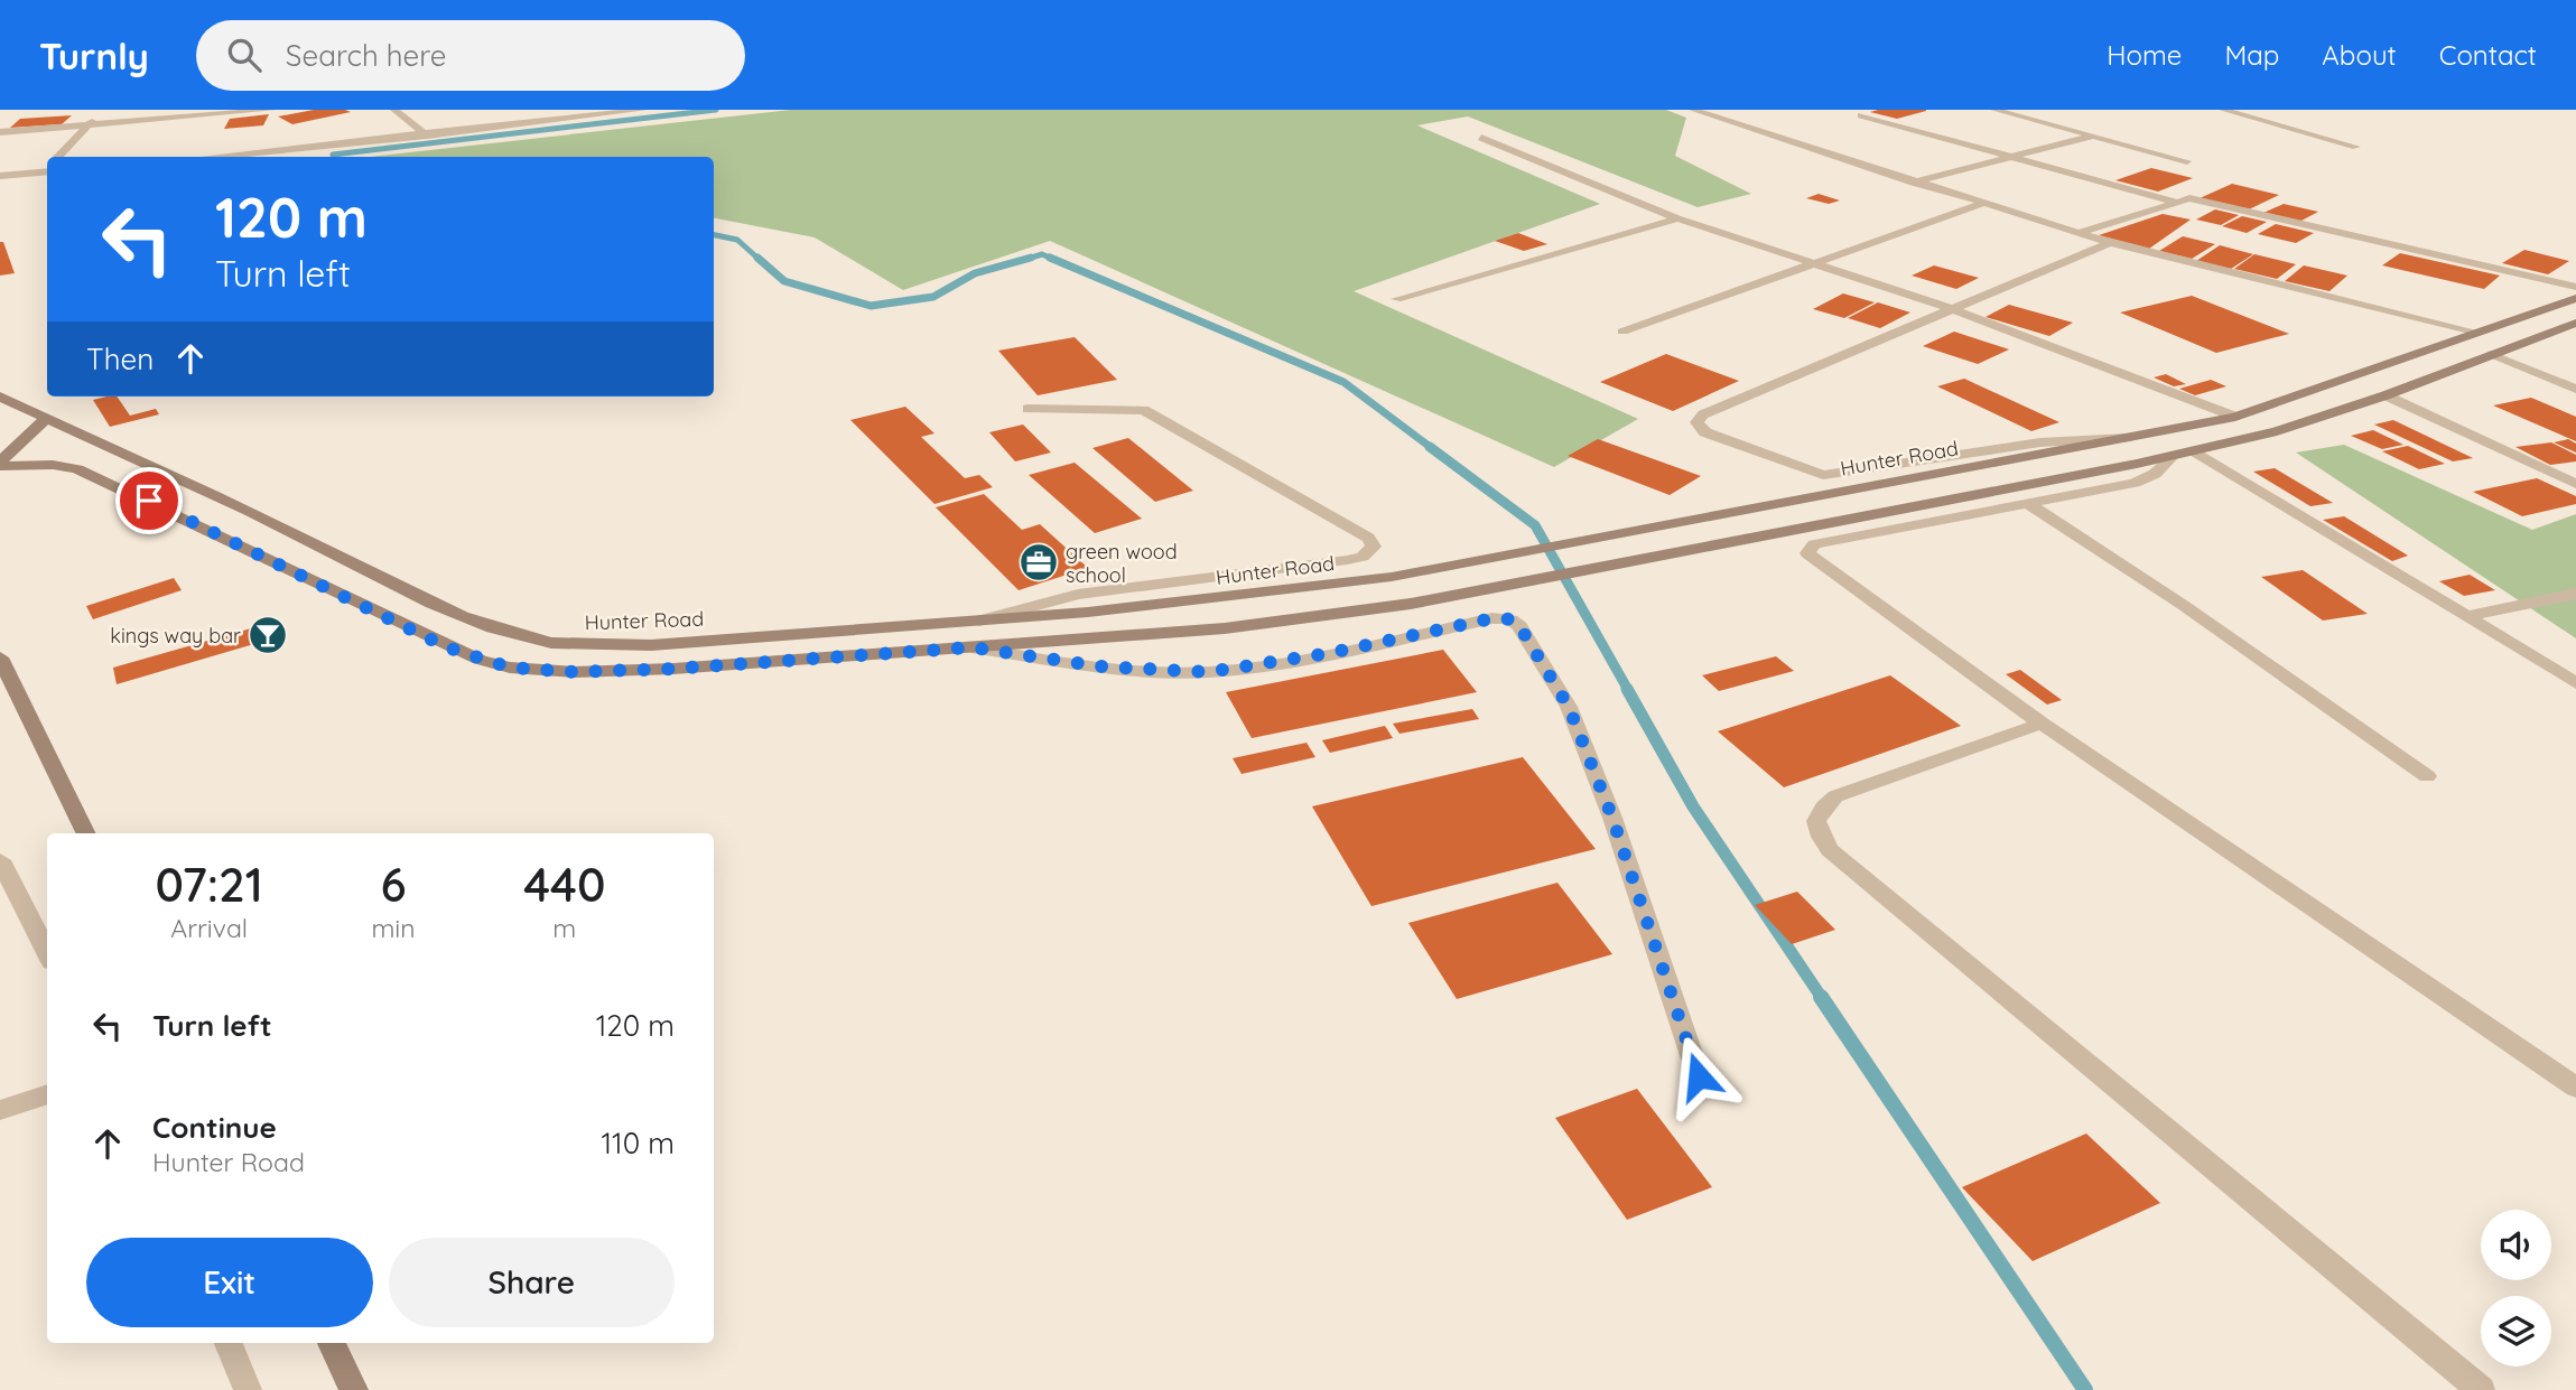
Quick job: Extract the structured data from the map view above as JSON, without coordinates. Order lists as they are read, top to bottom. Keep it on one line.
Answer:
{"streets":{"street":["Hunter Road"]},"places":{"office":["green wood school"],"bar":["kings way bar"]},"page":{"header":"Turnly","search":"Search here","nav":["Home","Map","About","Contact"],"turn":["120 m","Turn left"],"then":"Then","eta":["07:21","Arrival","6","min","440","m"],"list":[{"name":"Turn left","value":"120 m"},{"name":"Continue","note":"Hunter Road","value":"110 m"}],"buttons":["Exit","Share"]}}
